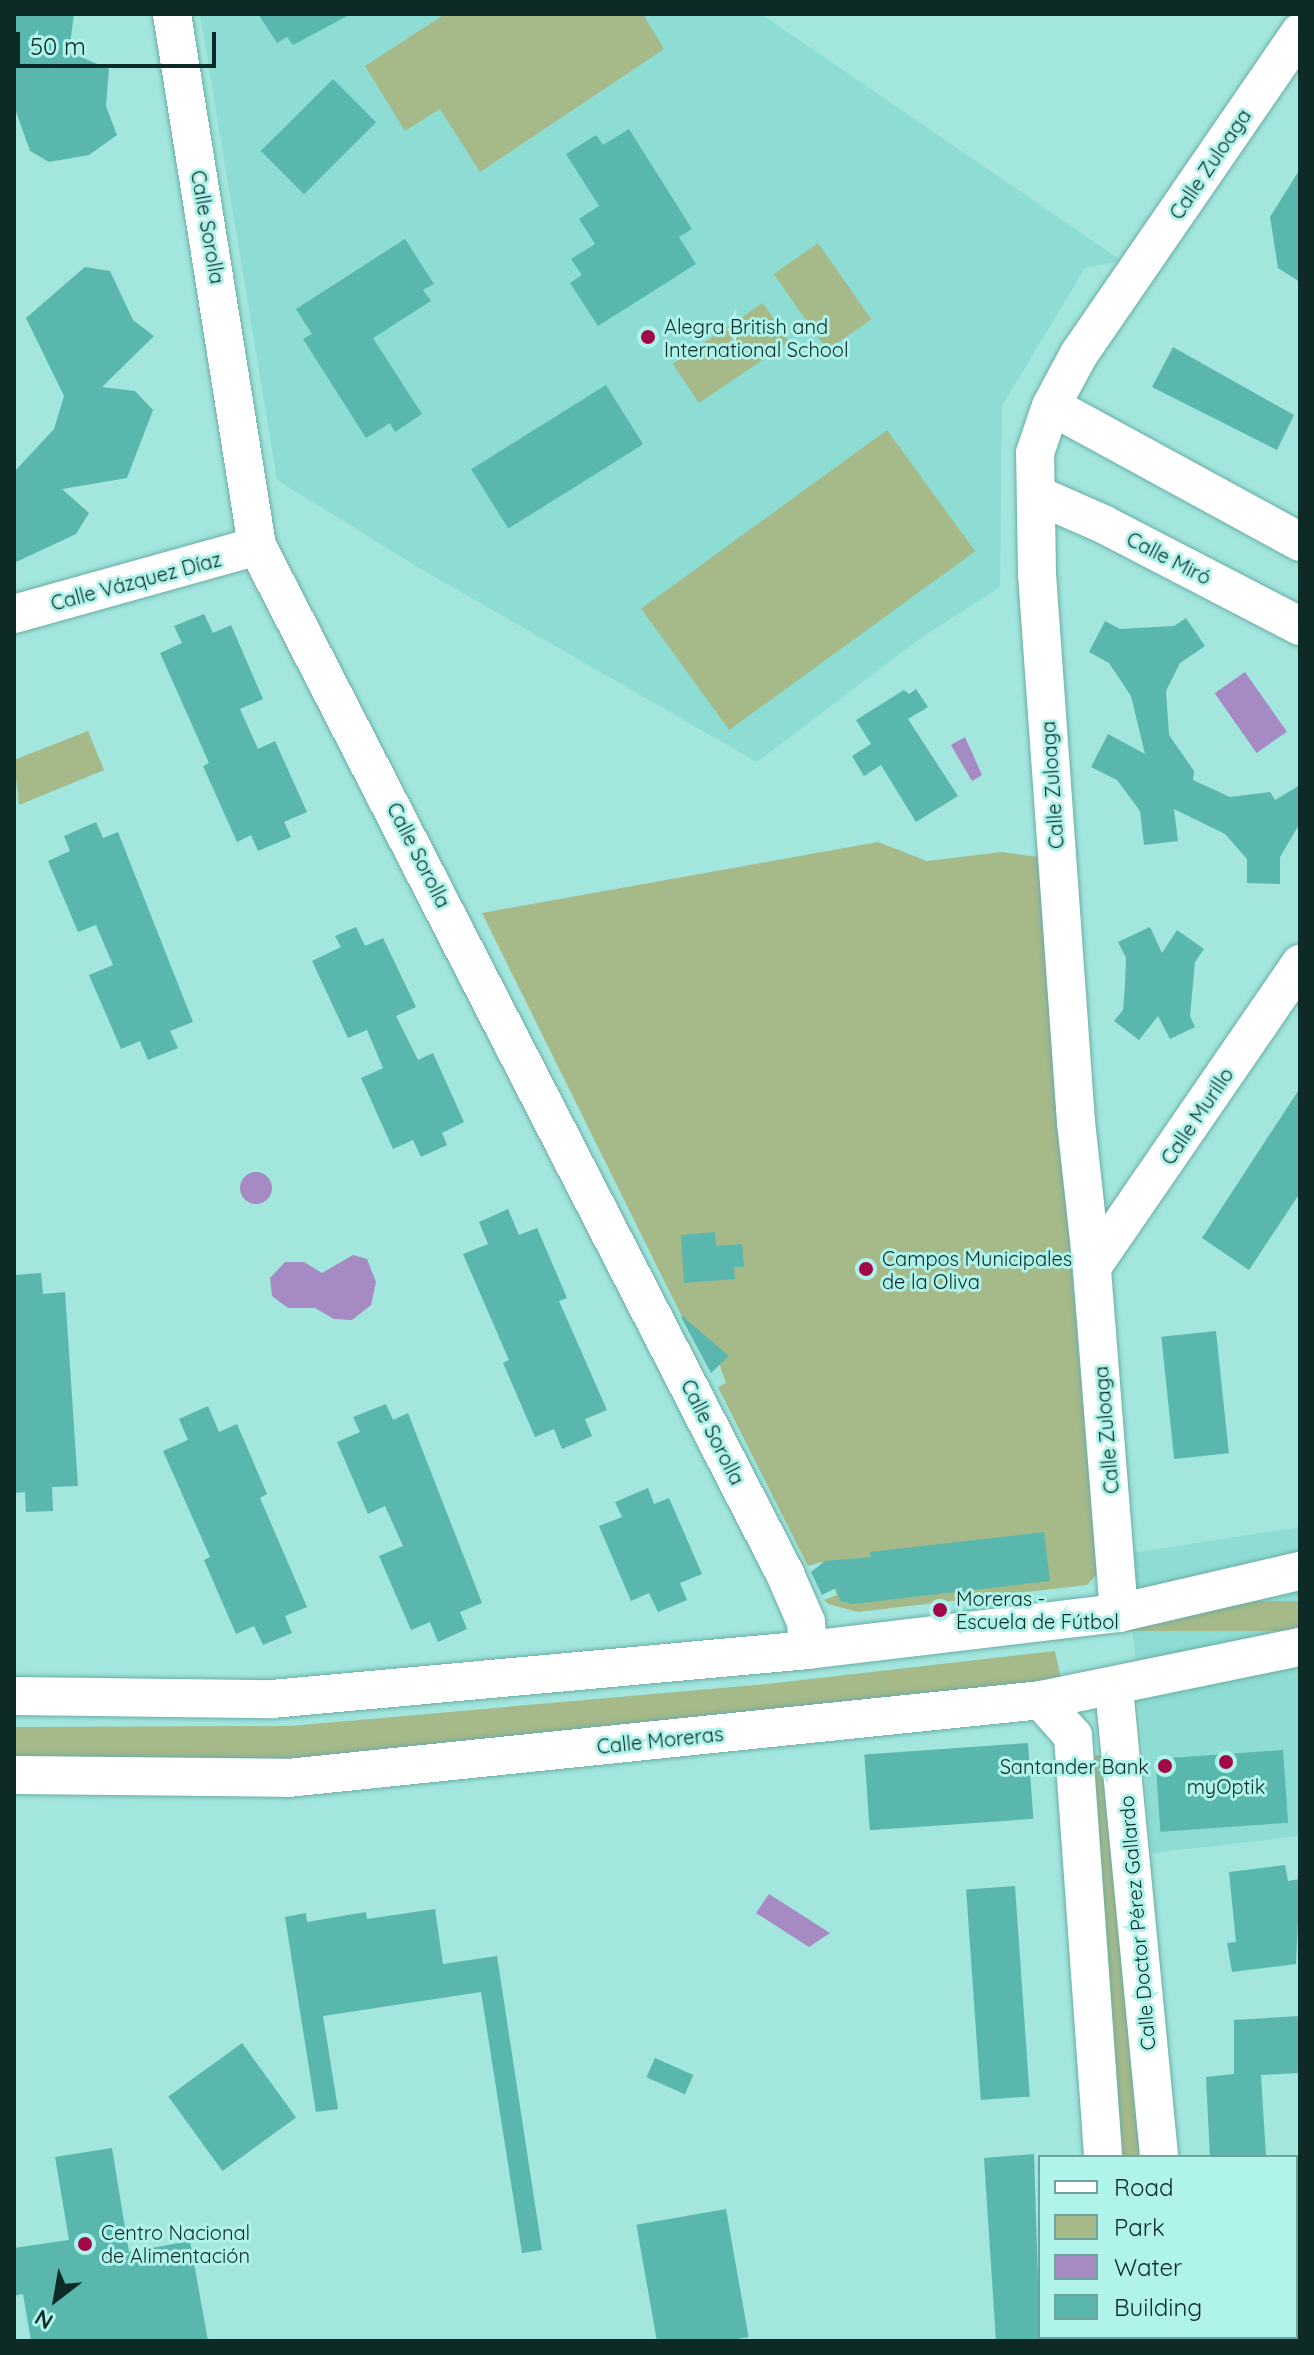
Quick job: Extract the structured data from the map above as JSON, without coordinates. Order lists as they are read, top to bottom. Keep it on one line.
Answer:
{"streets":{"street":["Calle Zuloaga","Calle Sorolla","Calle Miró","Calle Vázquez Díaz","Calle Murillo","Calle Moreras","Calle Doctor Pérez Gallardo"]},"crossings":[["Calle Zuloaga","Calle Miró"],["Calle Zuloaga","Calle Murillo"],["Calle Sorolla","Calle Vázquez Díaz"],["Calle Moreras","Calle Doctor Pérez Gallardo"]],"places":["Alegra British and International School","Campos Municipales de la Oliva","Moreras - Escuela de Fútbol","myOptik","Santander Bank","Centro Nacional de Alimentación"],"legend":["Road","Park","Water","Building"],"scale_bar":"50 m","north":"bottom left"}
